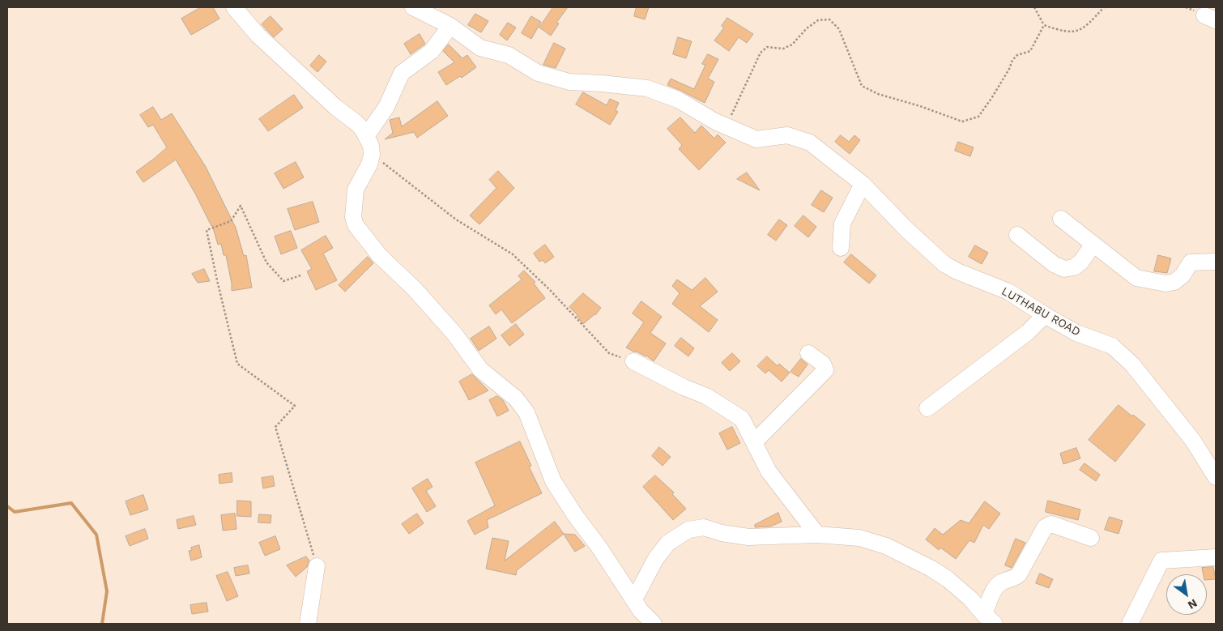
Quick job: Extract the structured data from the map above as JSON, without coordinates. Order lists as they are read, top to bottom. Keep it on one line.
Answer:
{"streets":{"street":["LUTHABU ROAD"]},"north":"bottom right"}
